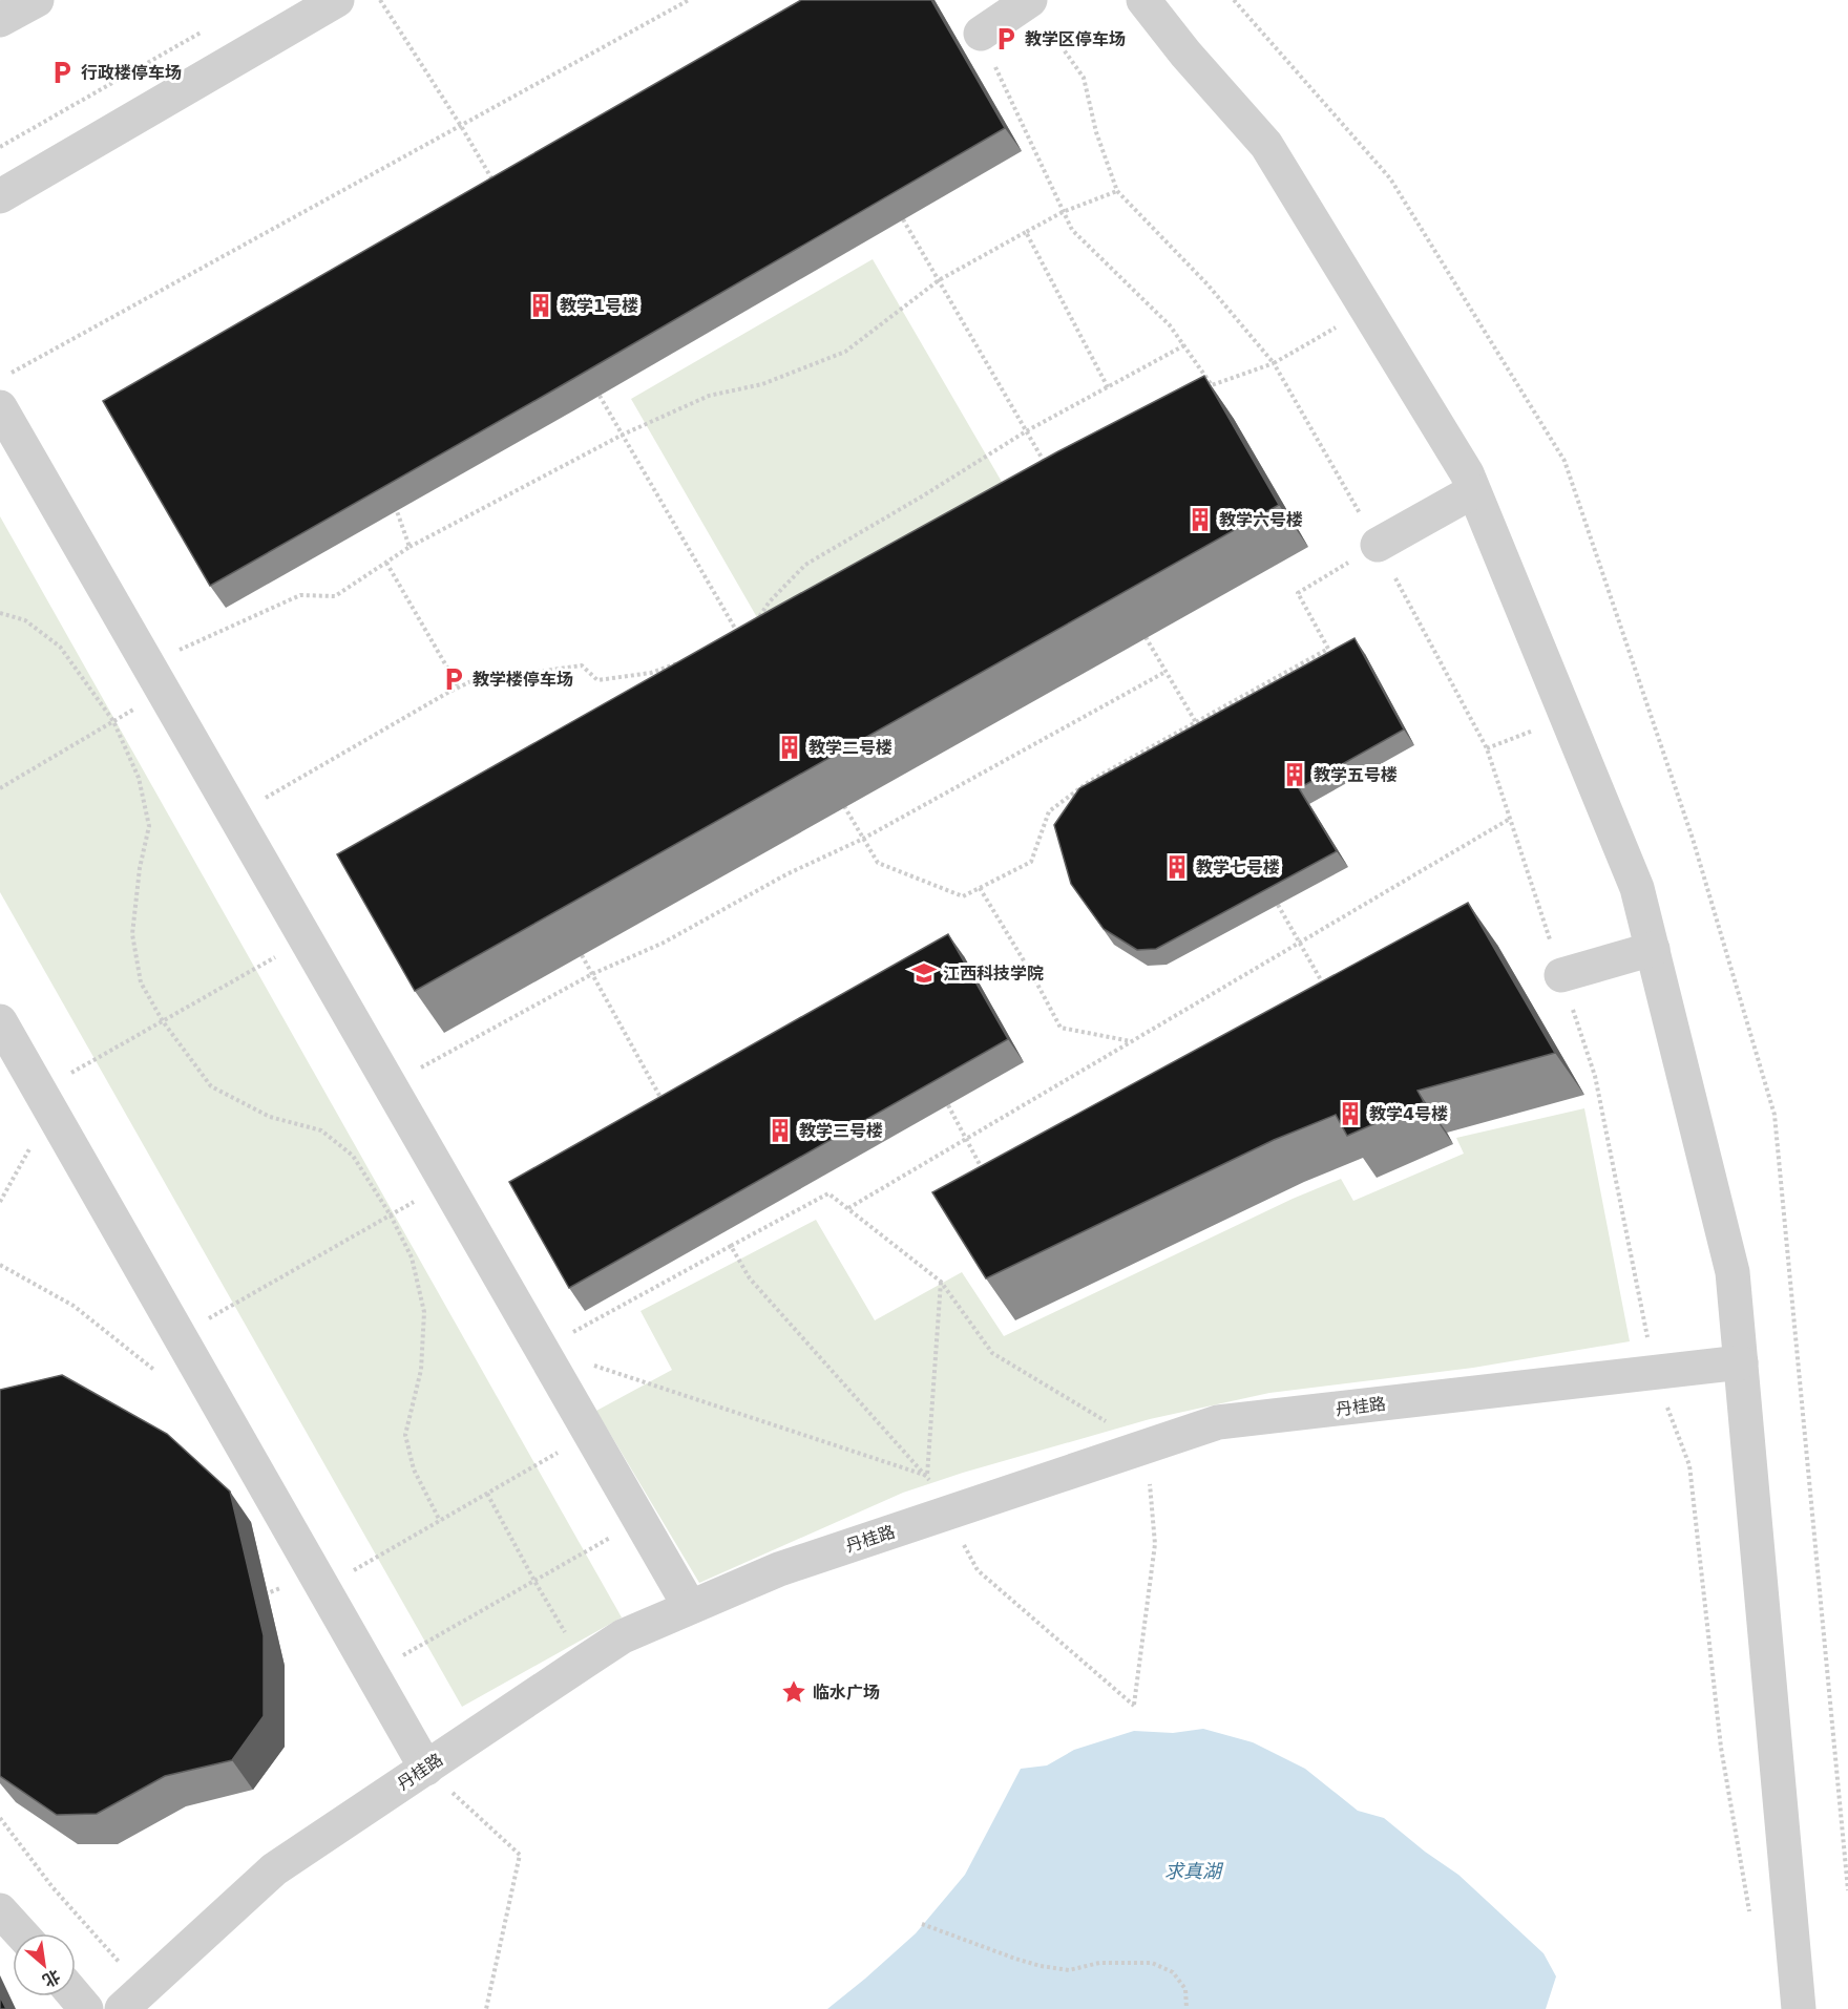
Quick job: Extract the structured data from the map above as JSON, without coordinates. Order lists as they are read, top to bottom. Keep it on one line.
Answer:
{"streets":{"street":["丹桂路"]},"water":["求真湖"],"places":{"parking":["教学区停车场","行政楼停车场","教学楼停车场"],"building":["教学1号楼","教学六号楼","教学二号楼","教学五号楼","教学七号楼","教学4号楼","教学三号楼"],"school or university":["江西科技学院"],"place":["临水广场"]},"north":"bottom right"}
